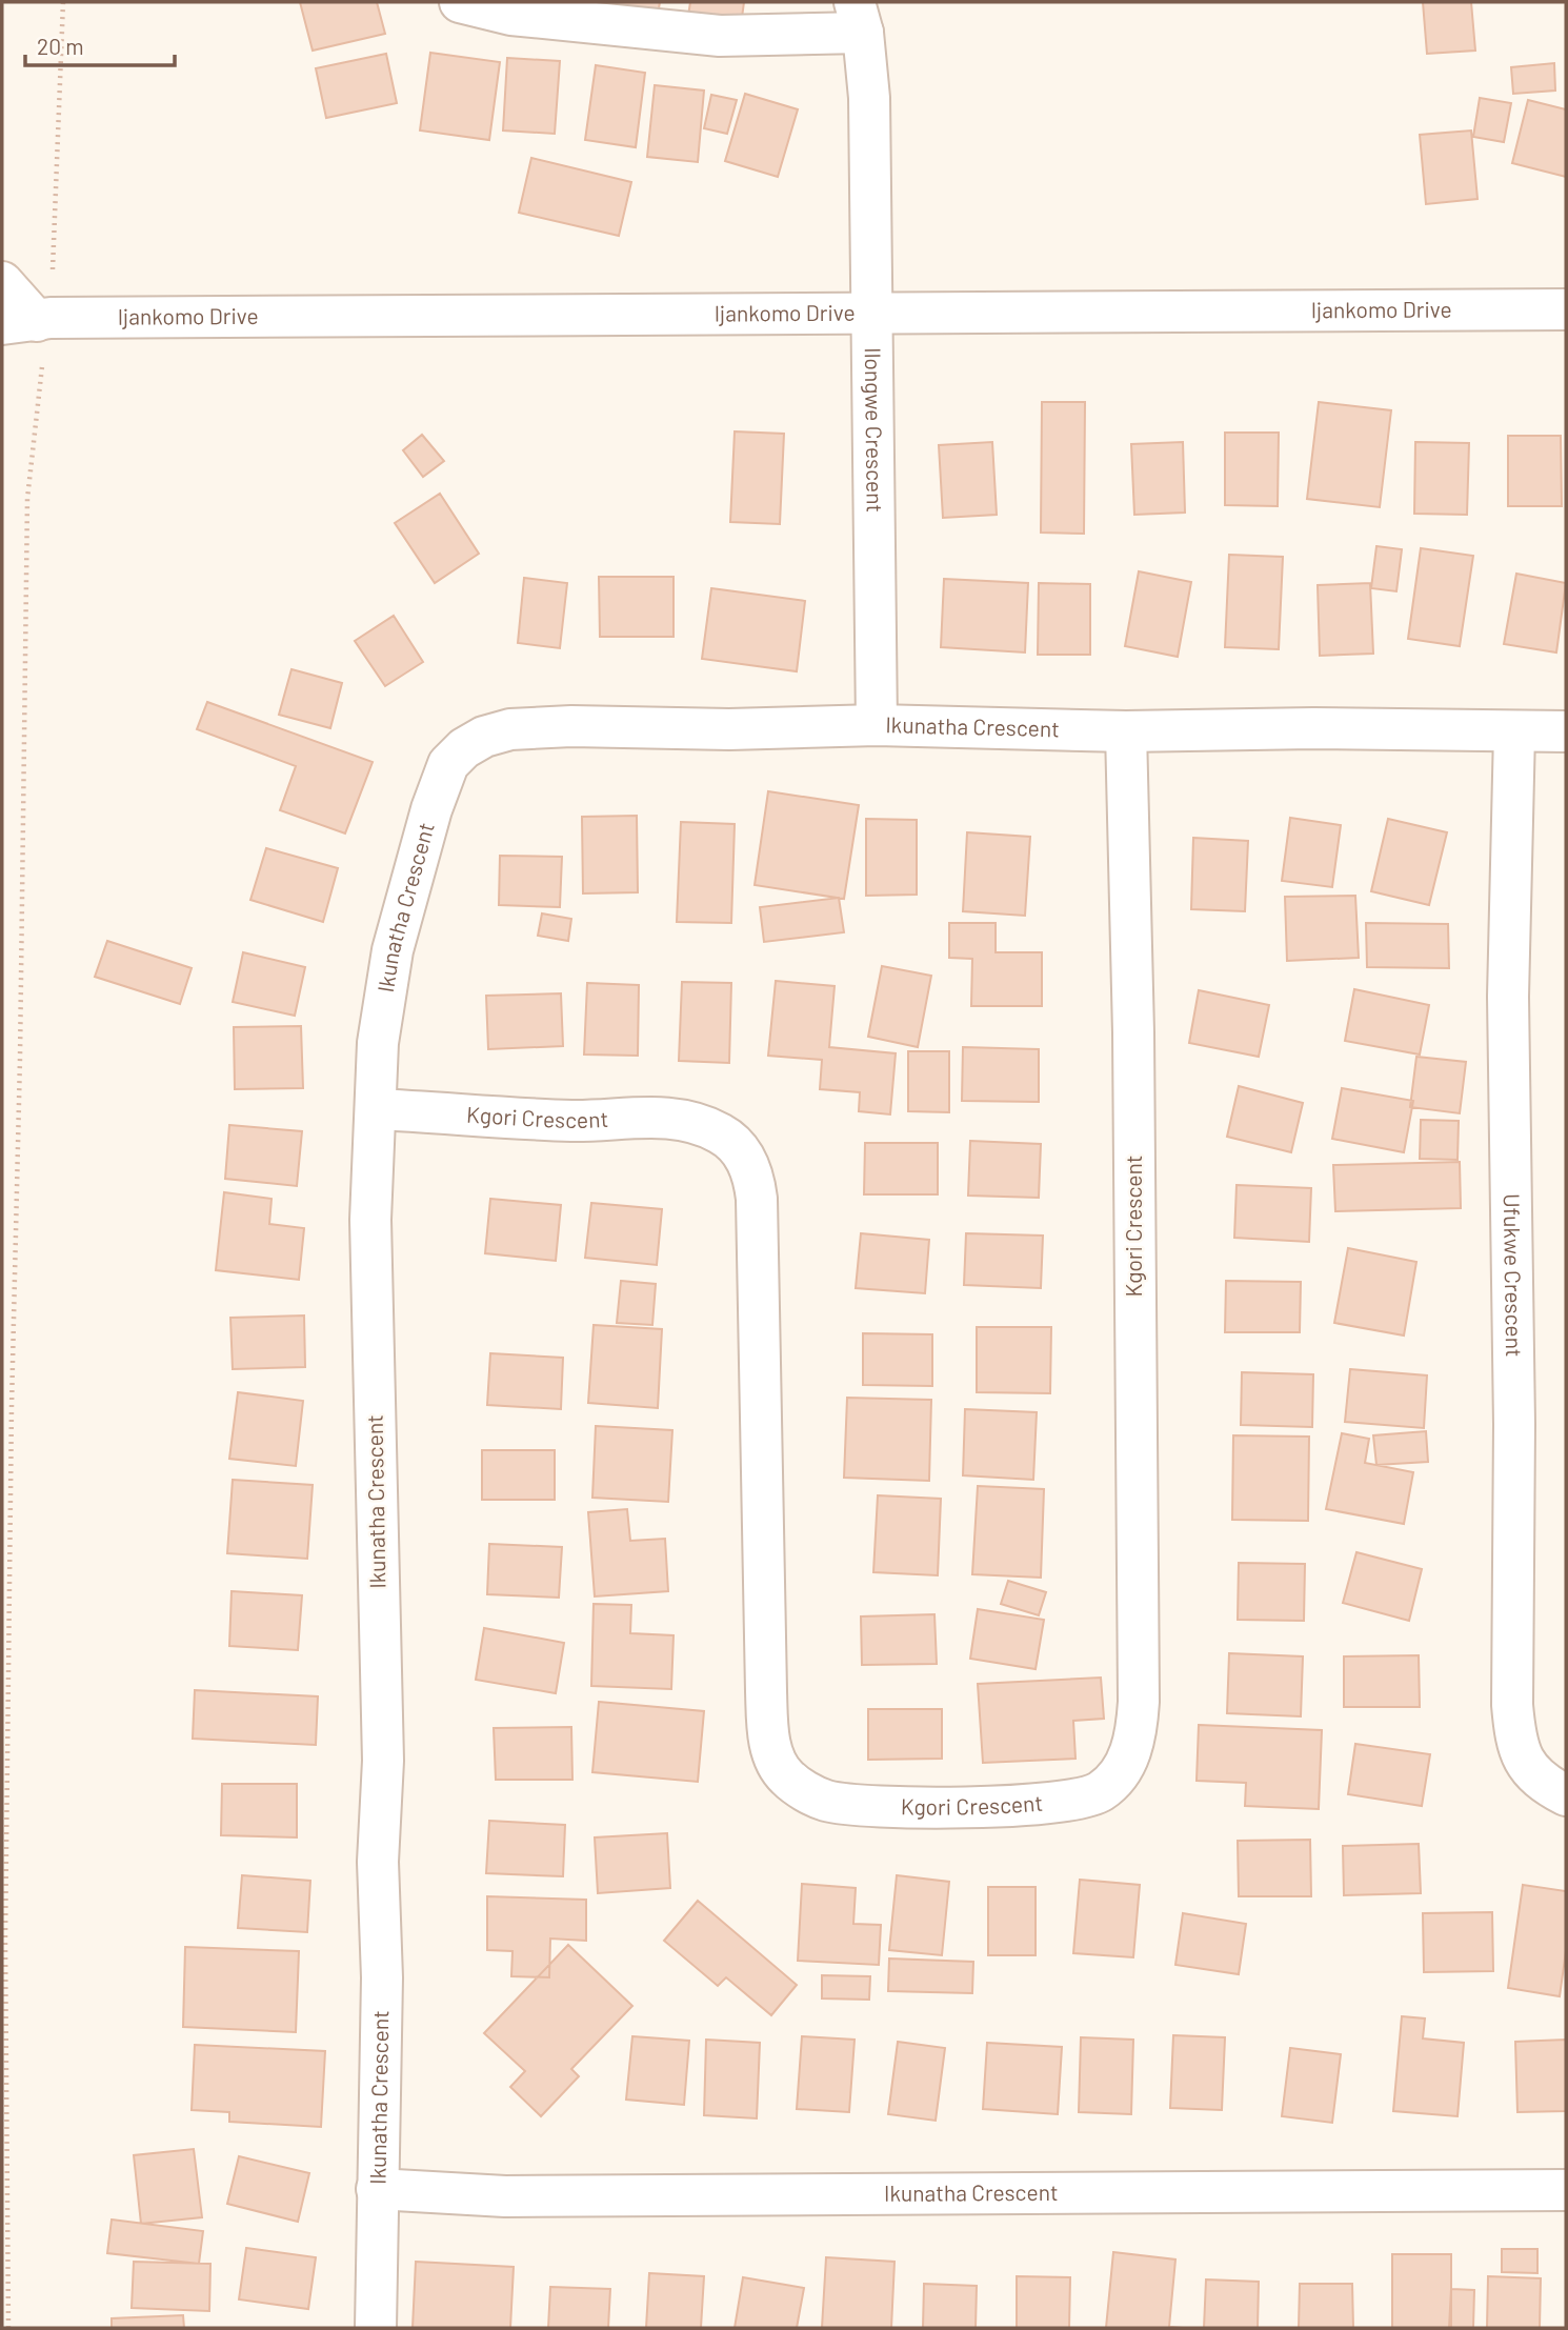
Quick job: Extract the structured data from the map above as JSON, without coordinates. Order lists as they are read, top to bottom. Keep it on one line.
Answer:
{"streets":{"street":["Ijankomo Drive","Ilongwe Crescent","Ikunatha Crescent","Kgori Crescent","Ufukwe Crescent"]},"crossings":[["Ijankomo Drive","Ilongwe Crescent"],["Ilongwe Crescent","Ikunatha Crescent"],["Ikunatha Crescent","Kgori Crescent"],["Ikunatha Crescent","Ufukwe Crescent"]],"scale_bar":"20 m"}
